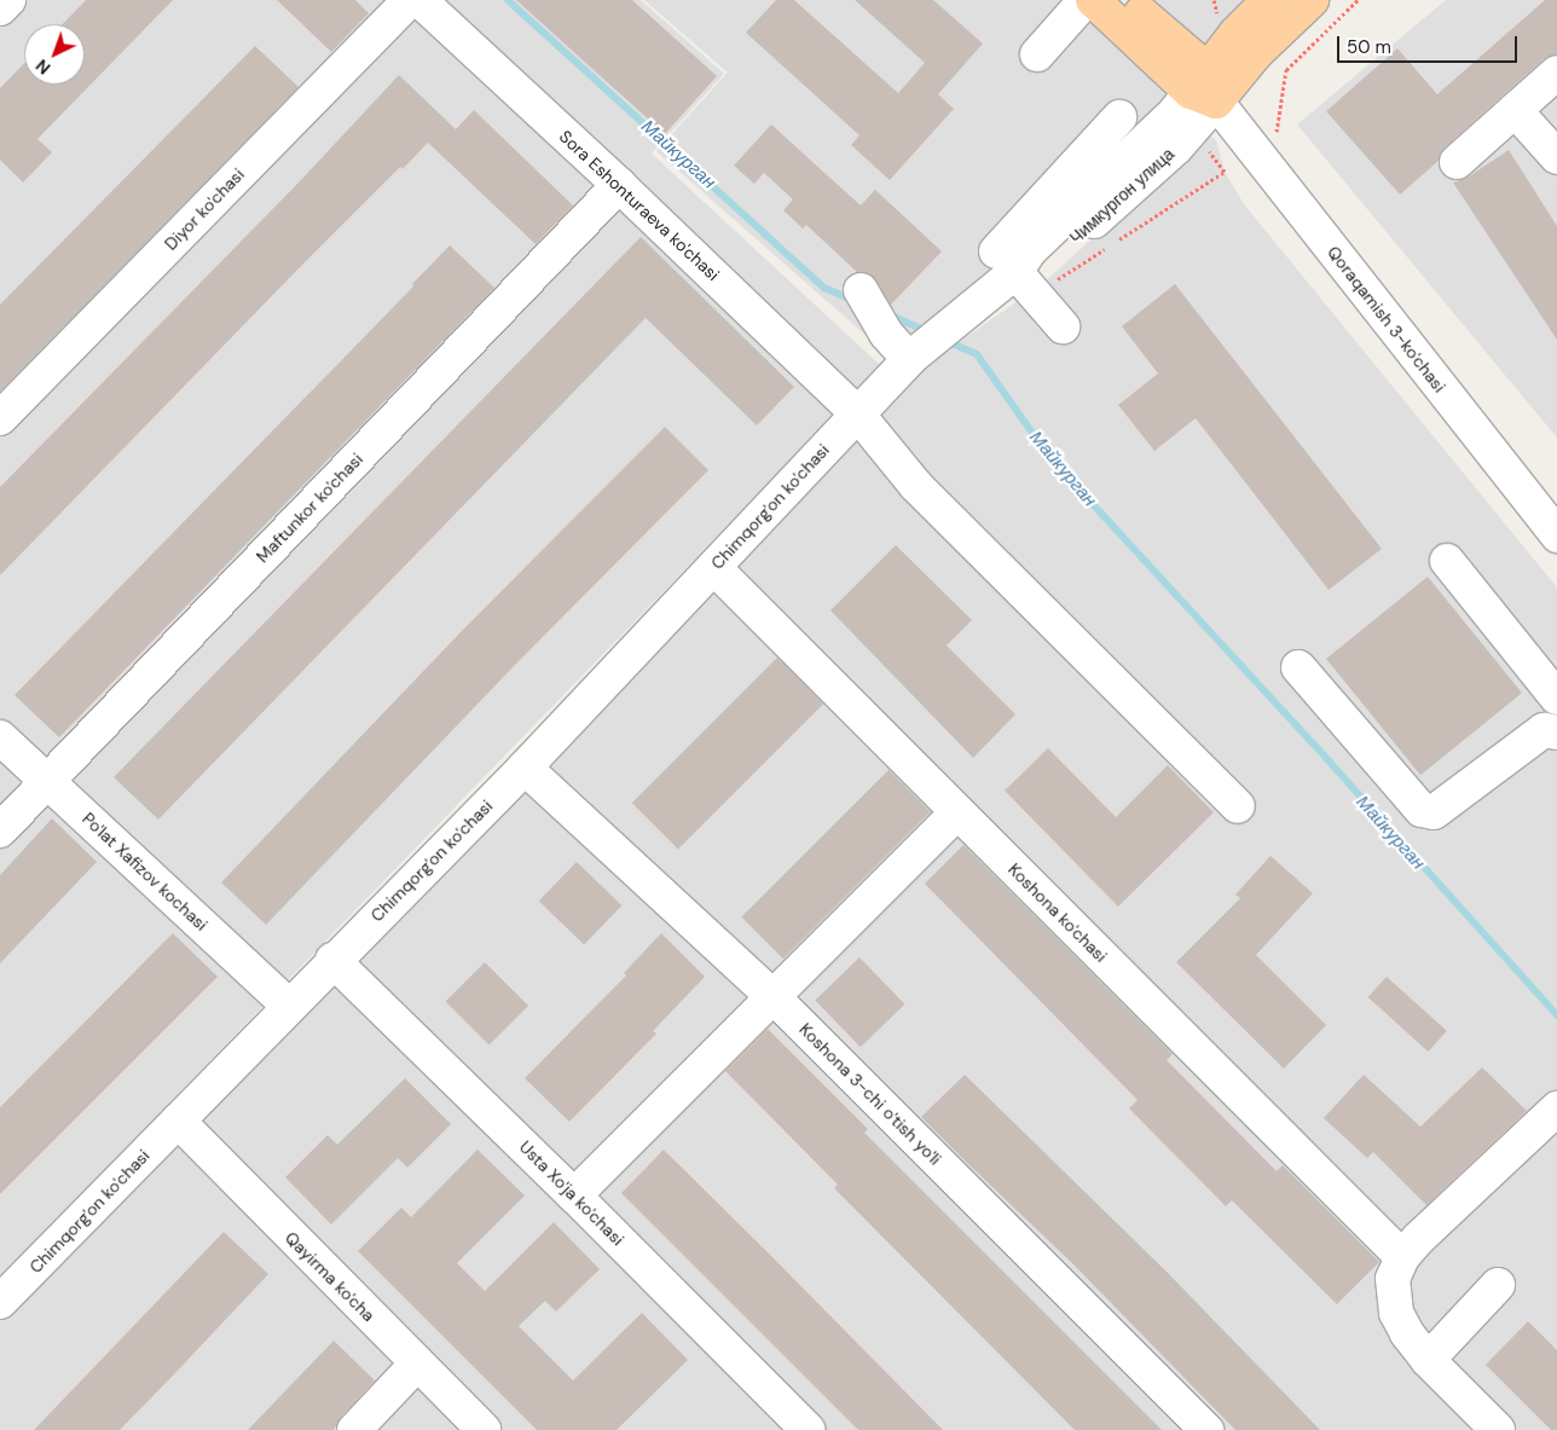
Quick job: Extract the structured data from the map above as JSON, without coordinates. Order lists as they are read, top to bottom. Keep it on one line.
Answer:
{"streets":{"main road":["Qoraqamish 3-ko'chasi"],"street":["Чимкургон улица","Sora Eshonturaeva ko'chasi","Diyor ko'chasi","Chimqorg'on ko'chasi","Maftunkor ko'chasi","Po'lat Xafizov kochasi","Koshona ko'chasi","Koshona 3-chi o'tish yo'li","Usta Xo'ja ko'chasi","Qayirma ko'cha"]},"crossings":[["Чимкургон улица","Sora Eshonturaeva ko'chasi"],["Чимкургон улица","Qoraqamish 3-ko'chasi"],["Чимкургон улица","Chimqorg'on ko'chasi"],["Sora Eshonturaeva ko'chasi","Chimqorg'on ko'chasi"],["Sora Eshonturaeva ko'chasi","Maftunkor ko'chasi"],["Chimqorg'on ko'chasi","Po'lat Xafizov kochasi"],["Chimqorg'on ko'chasi","Koshona ko'chasi"],["Chimqorg'on ko'chasi","Koshona 3-chi o'tish yo'li"],["Chimqorg'on ko'chasi","Usta Xo'ja ko'chasi"],["Chimqorg'on ko'chasi","Qayirma ko'cha"],["Maftunkor ko'chasi","Po'lat Xafizov kochasi"]],"water":["Майкурган"],"scale_bar":"50 m","north":"bottom left"}
